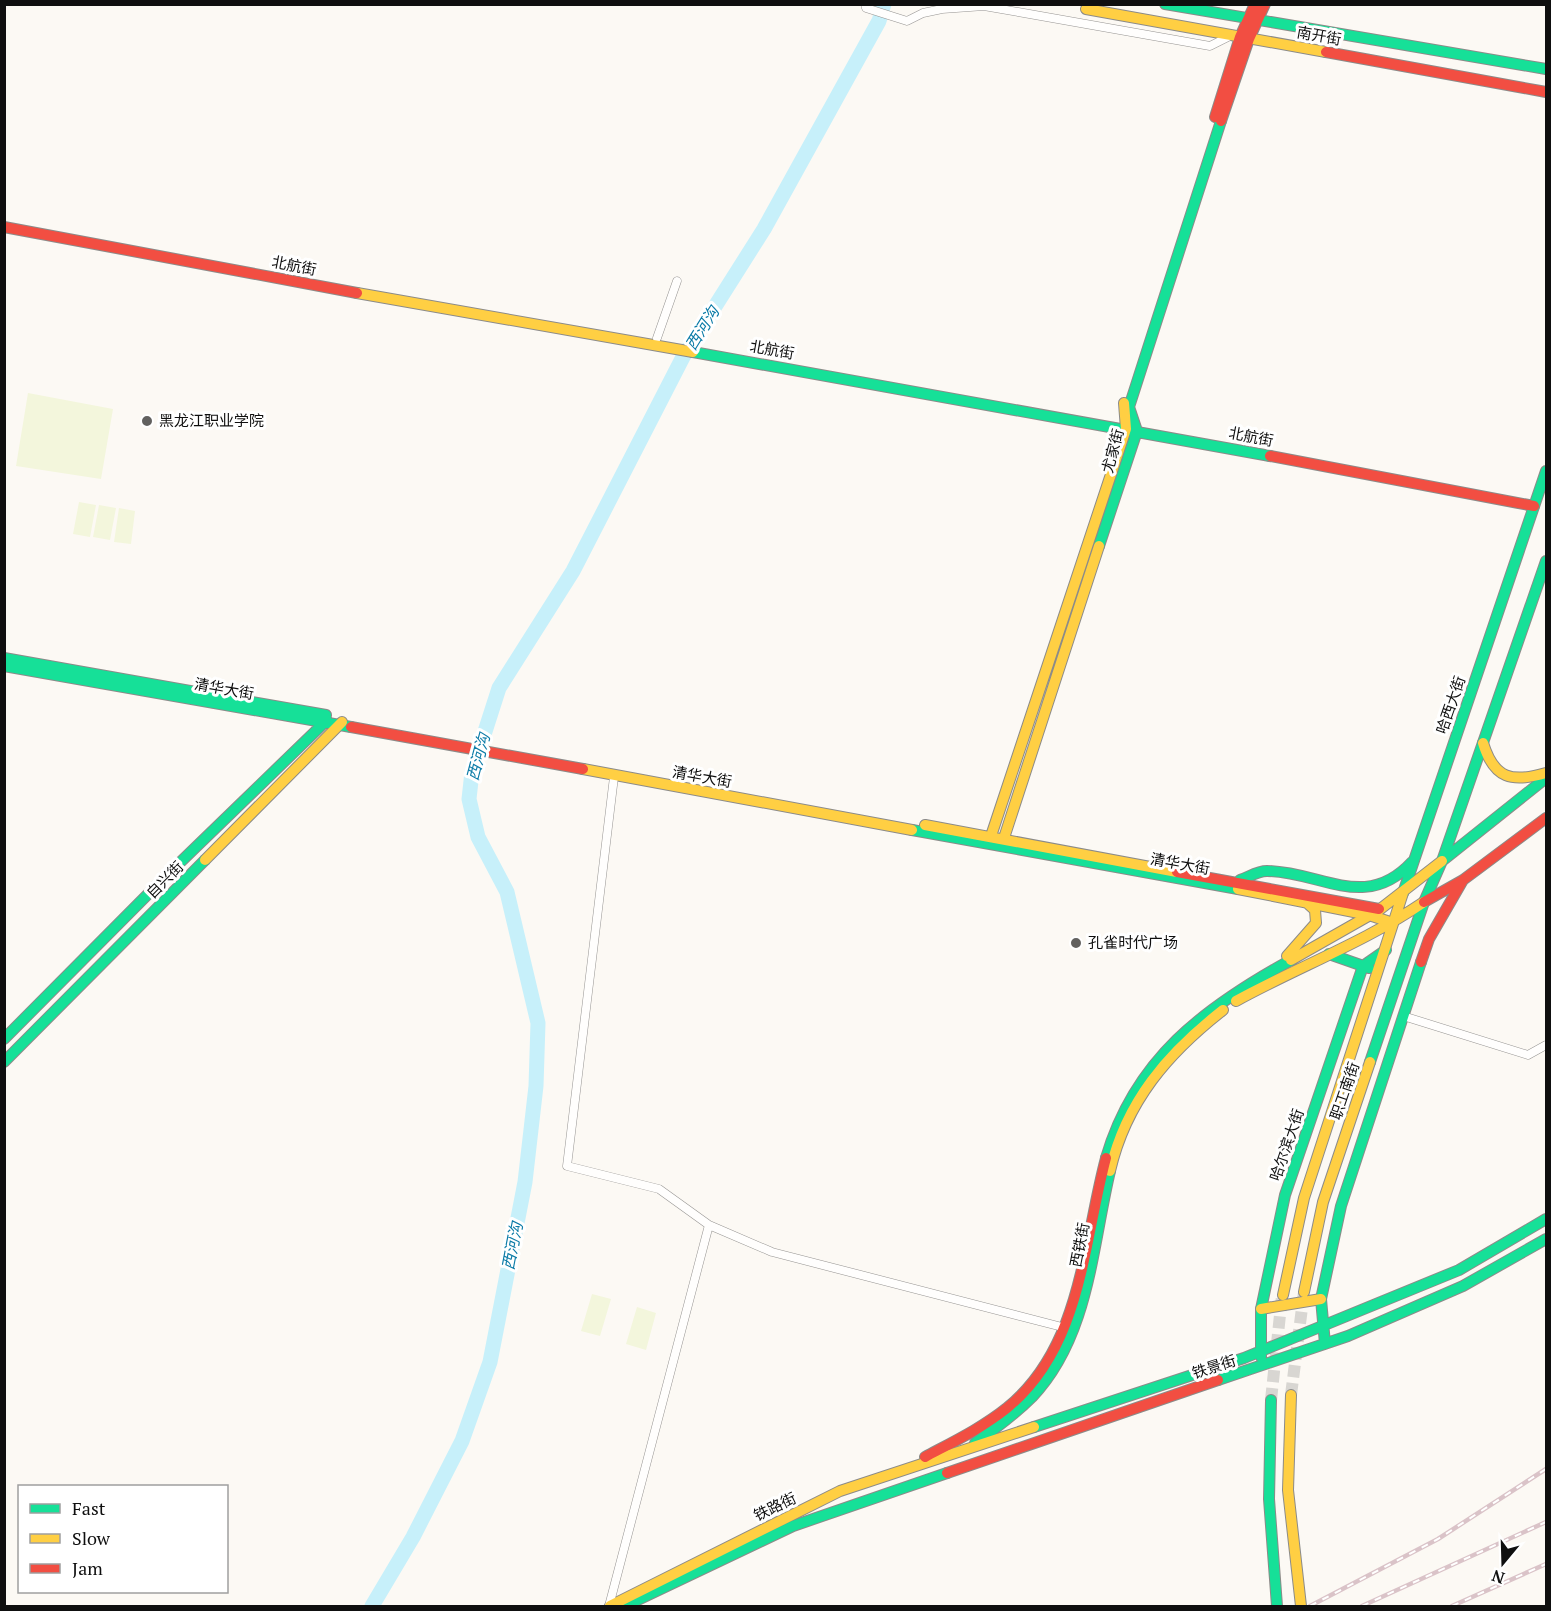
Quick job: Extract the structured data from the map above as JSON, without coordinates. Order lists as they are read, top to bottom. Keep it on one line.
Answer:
{"streets":{"main road":["南开街","北航街","尤家街","清华大街","哈西大街","自兴街","职工南街","哈尔滨大街","西铁街","铁景街","铁路街"]},"crossings":[["南开街","尤家街"],["北航街","尤家街"],["北航街","哈西大街"],["尤家街","清华大街"],["清华大街","哈西大街"],["清华大街","自兴街"],["哈西大街","职工南街"],["哈尔滨大街","铁景街"],["西铁街","铁景街"],["西铁街","铁路街"],["铁景街","铁路街"]],"water":["西河沟"],"places":["黑龙江职业学院","孔雀时代广场"],"legend":["Fast","Slow","Jam"],"north":"bottom"}
